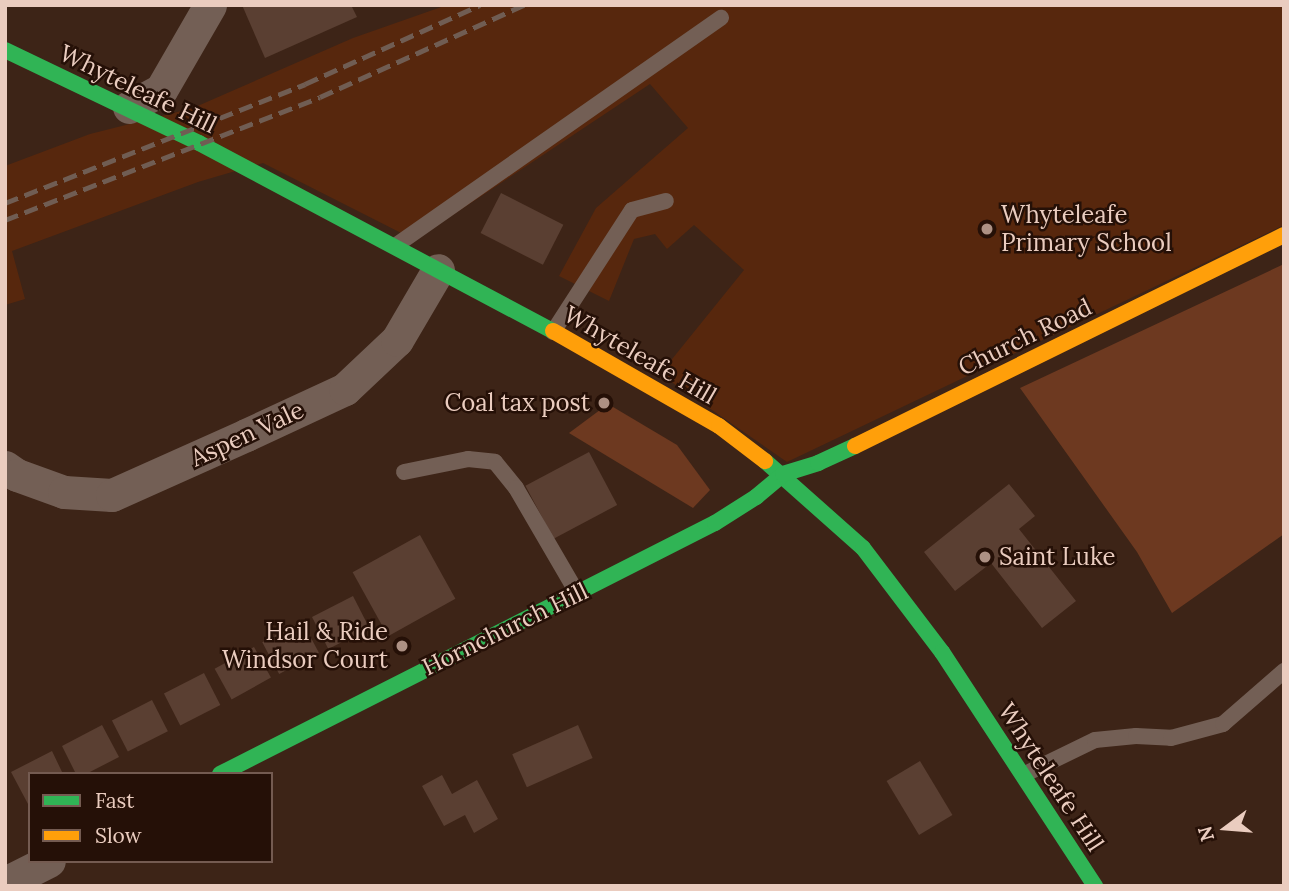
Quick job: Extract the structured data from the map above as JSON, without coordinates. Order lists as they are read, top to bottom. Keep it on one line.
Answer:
{"streets":{"street":["Whyteleafe Hill","Church Road","Aspen Vale","Hornchurch Hill"]},"crossings":[["Whyteleafe Hill","Church Road"],["Whyteleafe Hill","Aspen Vale"],["Whyteleafe Hill","Hornchurch Hill"],["Church Road","Hornchurch Hill"]],"places":["Whyteleafe Primary School","Coal tax post","Saint Luke","Hail & Ride Windsor Court"],"legend":["Fast","Slow"],"north":"left"}
